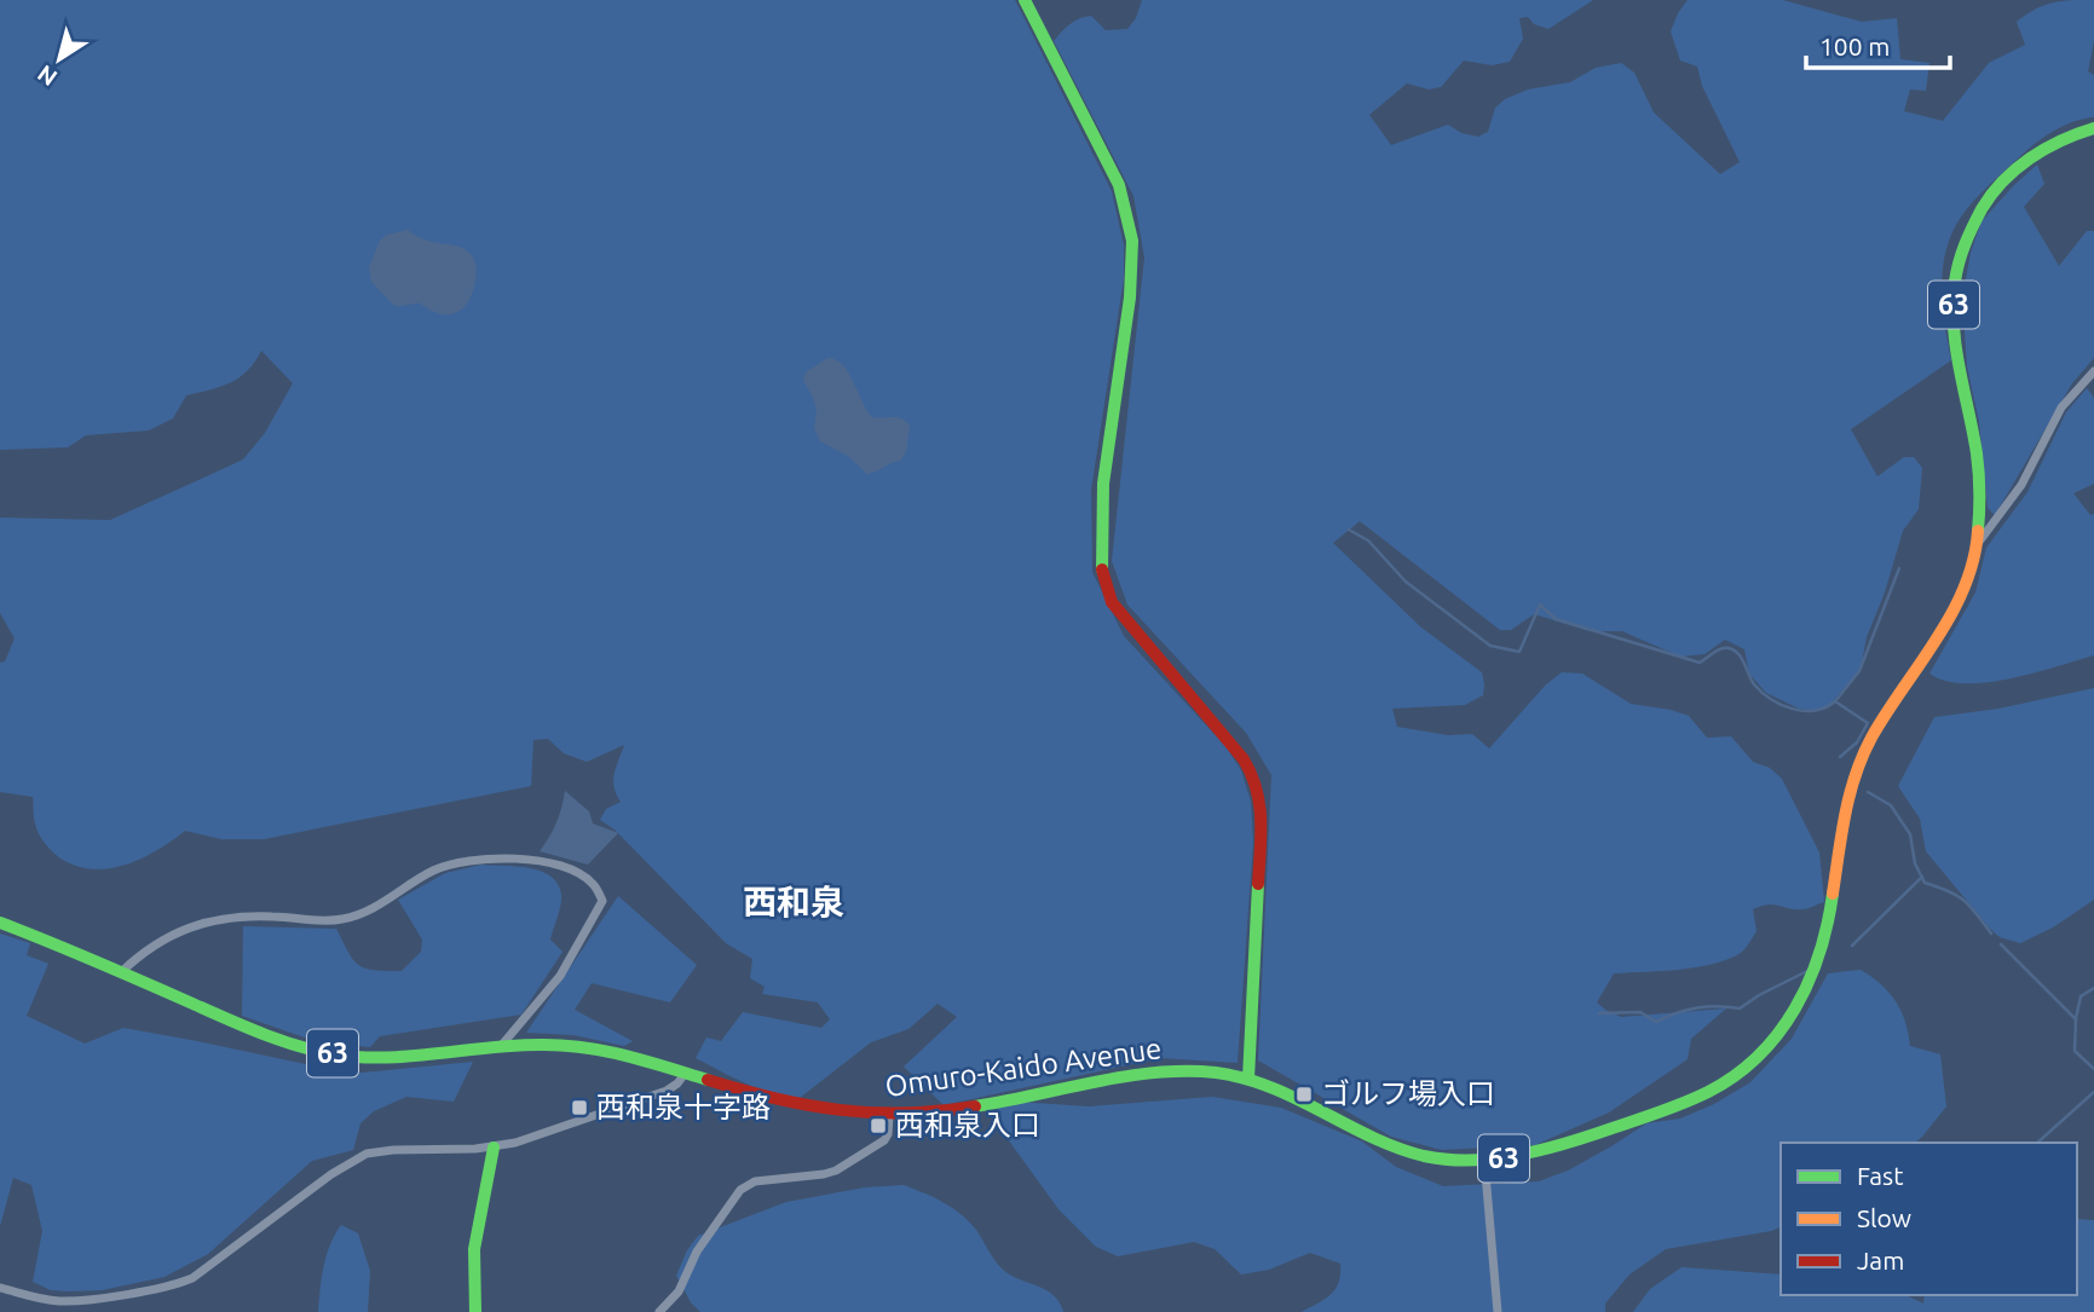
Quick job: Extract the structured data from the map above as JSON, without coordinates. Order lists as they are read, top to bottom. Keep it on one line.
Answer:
{"streets":{"main road":["63","Omuro-Kaido Avenue"]},"districts":["西和泉"],"places":{"transit":["ゴルフ場入口","西和泉十字路","西和泉入口"]},"legend":["Fast","Slow","Jam"],"scale_bar":"100 m","north":"bottom left"}
